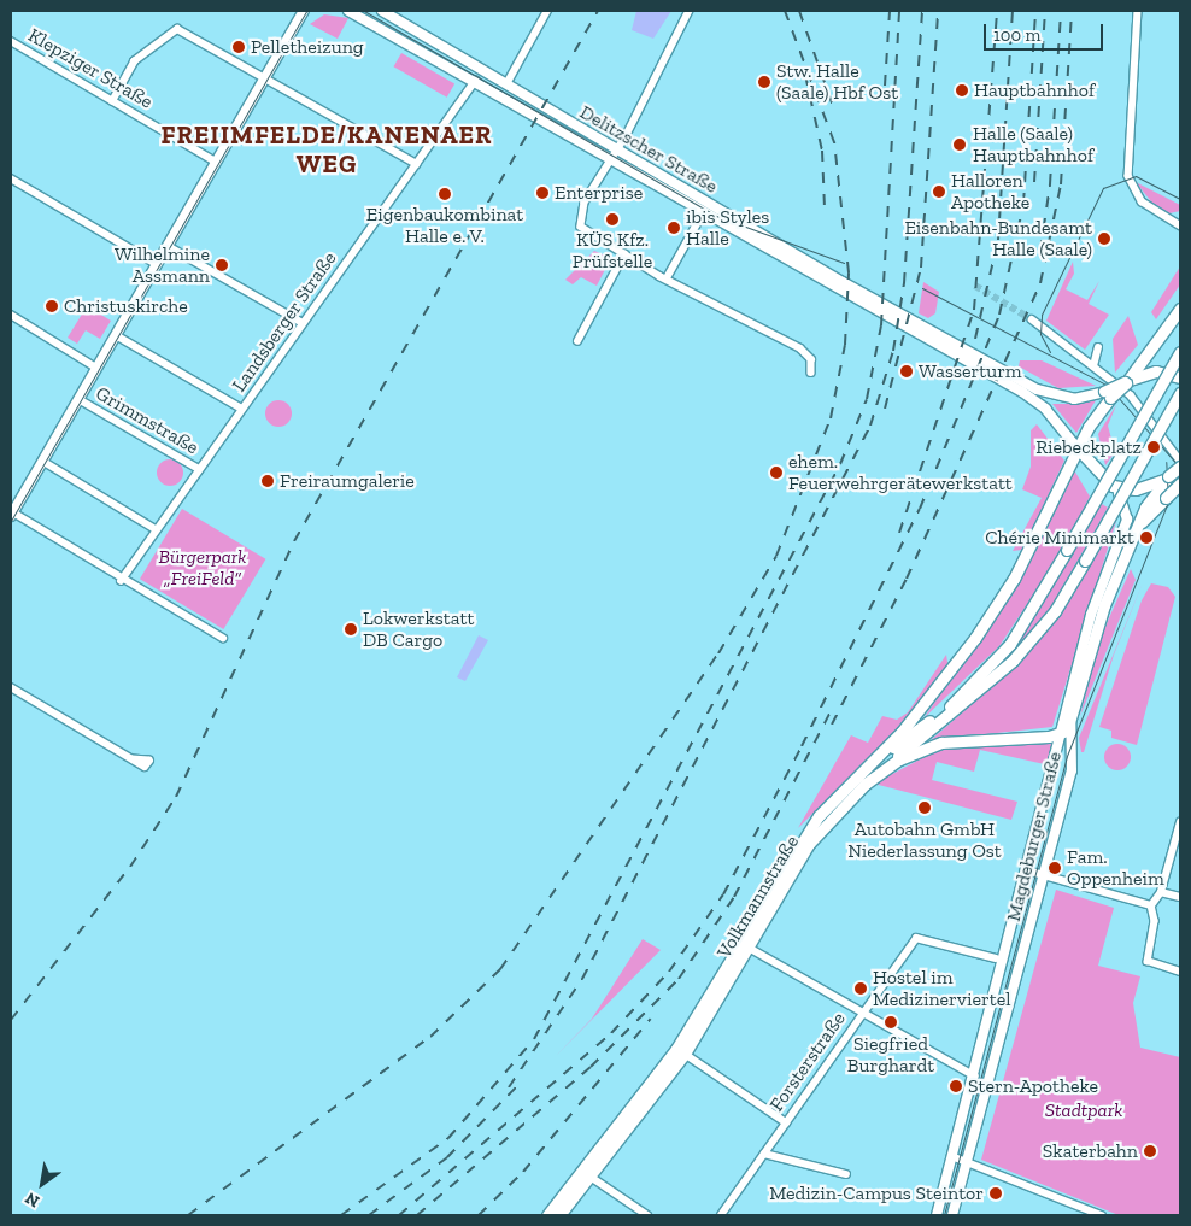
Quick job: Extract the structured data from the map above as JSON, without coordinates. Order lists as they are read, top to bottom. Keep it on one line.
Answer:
{"streets":{"main road":["Magdeburger Straße","Volkmannstraße"],"street":["Klepziger Straße","Delitzscher Straße","Landsberger Straße","Grimmstraße","Forsterstraße"]},"crossings":[["Delitzscher Straße","Landsberger Straße"],["Landsberger Straße","Grimmstraße"],["Magdeburger Straße","Volkmannstraße"]],"districts":["FREIIMFELDE/KANENAER WEG"],"parks":["Bürgerpark „FreiFeld“","Stadtpark"],"places":["Pelletheizung","Stw. Halle (Saale) Hbf Ost","Hauptbahnhof","Halle (Saale) Hauptbahnhof","Halloren Apotheke","Enterprise","Eigenbaukombinat Halle e. V.","KÜS Kfz. Prüfstelle","ibis Styles Halle","Eisenbahn-Bundesamt Halle (Saale)","Wilhelmine Assmann","Christuskirche","Wasserturm","Riebeckplatz","ehem. Feuerwehrgerätewerkstatt","Freiraumgalerie","Chérie Minimarkt","Lokwerkstatt DB Cargo","Autobahn GmbH Niederlassung Ost","Fam. Oppenheim","Hostel im Medizinerviertel","Siegfried Burghardt","Stern-Apotheke","Skaterbahn","Medizin-Campus Steintor"],"scale_bar":"100 m","north":"bottom left"}
